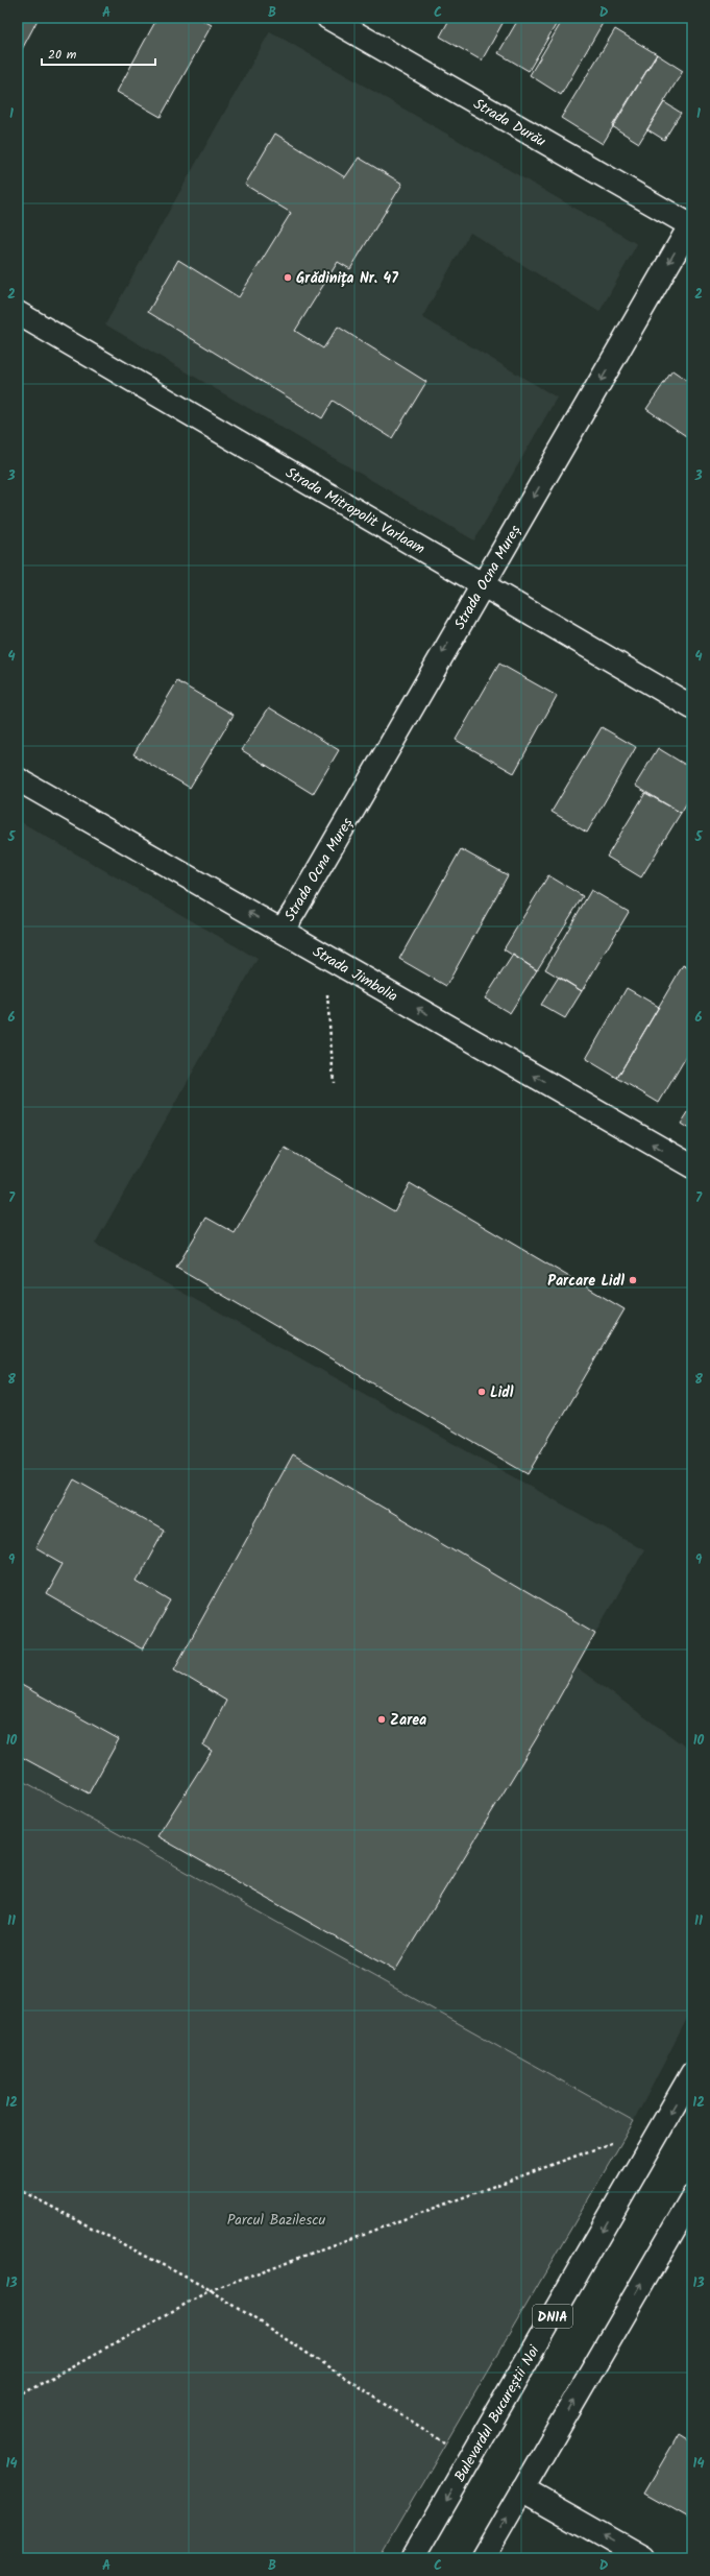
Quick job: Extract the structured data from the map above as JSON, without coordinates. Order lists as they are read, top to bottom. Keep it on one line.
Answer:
{"streets":{"street":["Strada Durău","Strada Mitropolit Varlaam","Strada Ocna Mureș","Strada Jimbolia","DN1A","Bulevardul Bucureștii Noi"]},"crossings":[["Strada Durău","Strada Ocna Mureș"],["Strada Mitropolit Varlaam","Strada Ocna Mureș"],["Strada Ocna Mureș","Strada Jimbolia"]],"one_way":["Strada Ocna Mureș","Strada Jimbolia"],"parks":["Parcul Bazilescu"],"places":["Grădinița Nr. 47","Parcare Lidl","Lidl","Zarea"],"scale_bar":"20 m","grid":{"columns":["A","B","C","D"],"rows":["1","2","3","4","5","6","7","8","9","10","11","12","13","14"]}}
